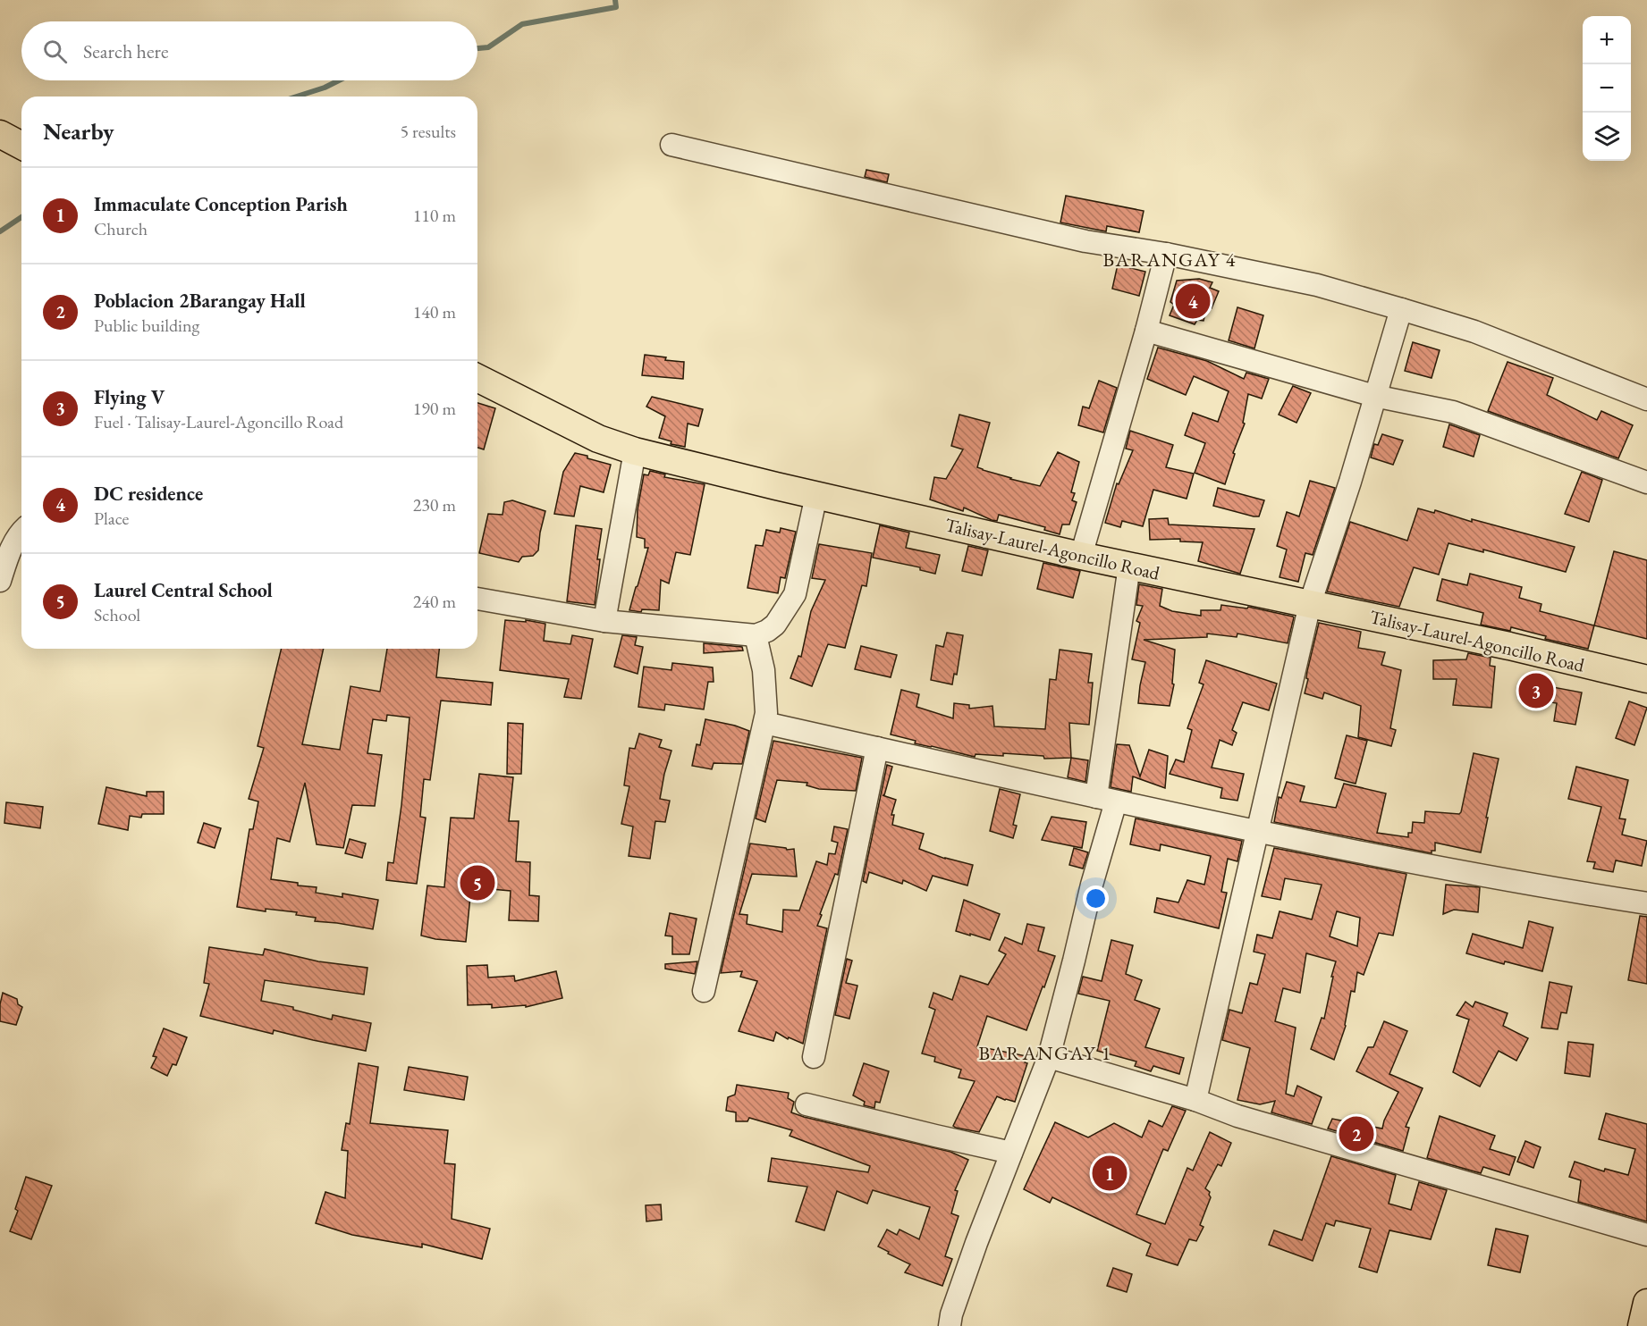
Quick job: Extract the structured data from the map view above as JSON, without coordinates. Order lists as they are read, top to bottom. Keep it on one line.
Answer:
{"streets":{"main road":["Talisay-Laurel-Agoncillo Road"]},"districts":["BARANGAY 4","BARANGAY 1"],"page":{"map_buttons":["+","−"],"search":"Search here","heading":["Nearby","5 results"],"list":[{"mark":"1","name":"Immaculate Conception Parish","note":"Church","value":"110 m"},{"mark":"2","name":"Poblacion 2Barangay Hall","note":"Public building","value":"140 m"},{"mark":"3","name":"Flying V","note":"Fuel · Talisay-Laurel-Agoncillo Road","value":"190 m"},{"mark":"4","name":"DC residence","note":"Place","value":"230 m"},{"mark":"5","name":"Laurel Central School","note":"School","value":"240 m"}],"pins":["4","3","5","2","1"]}}
